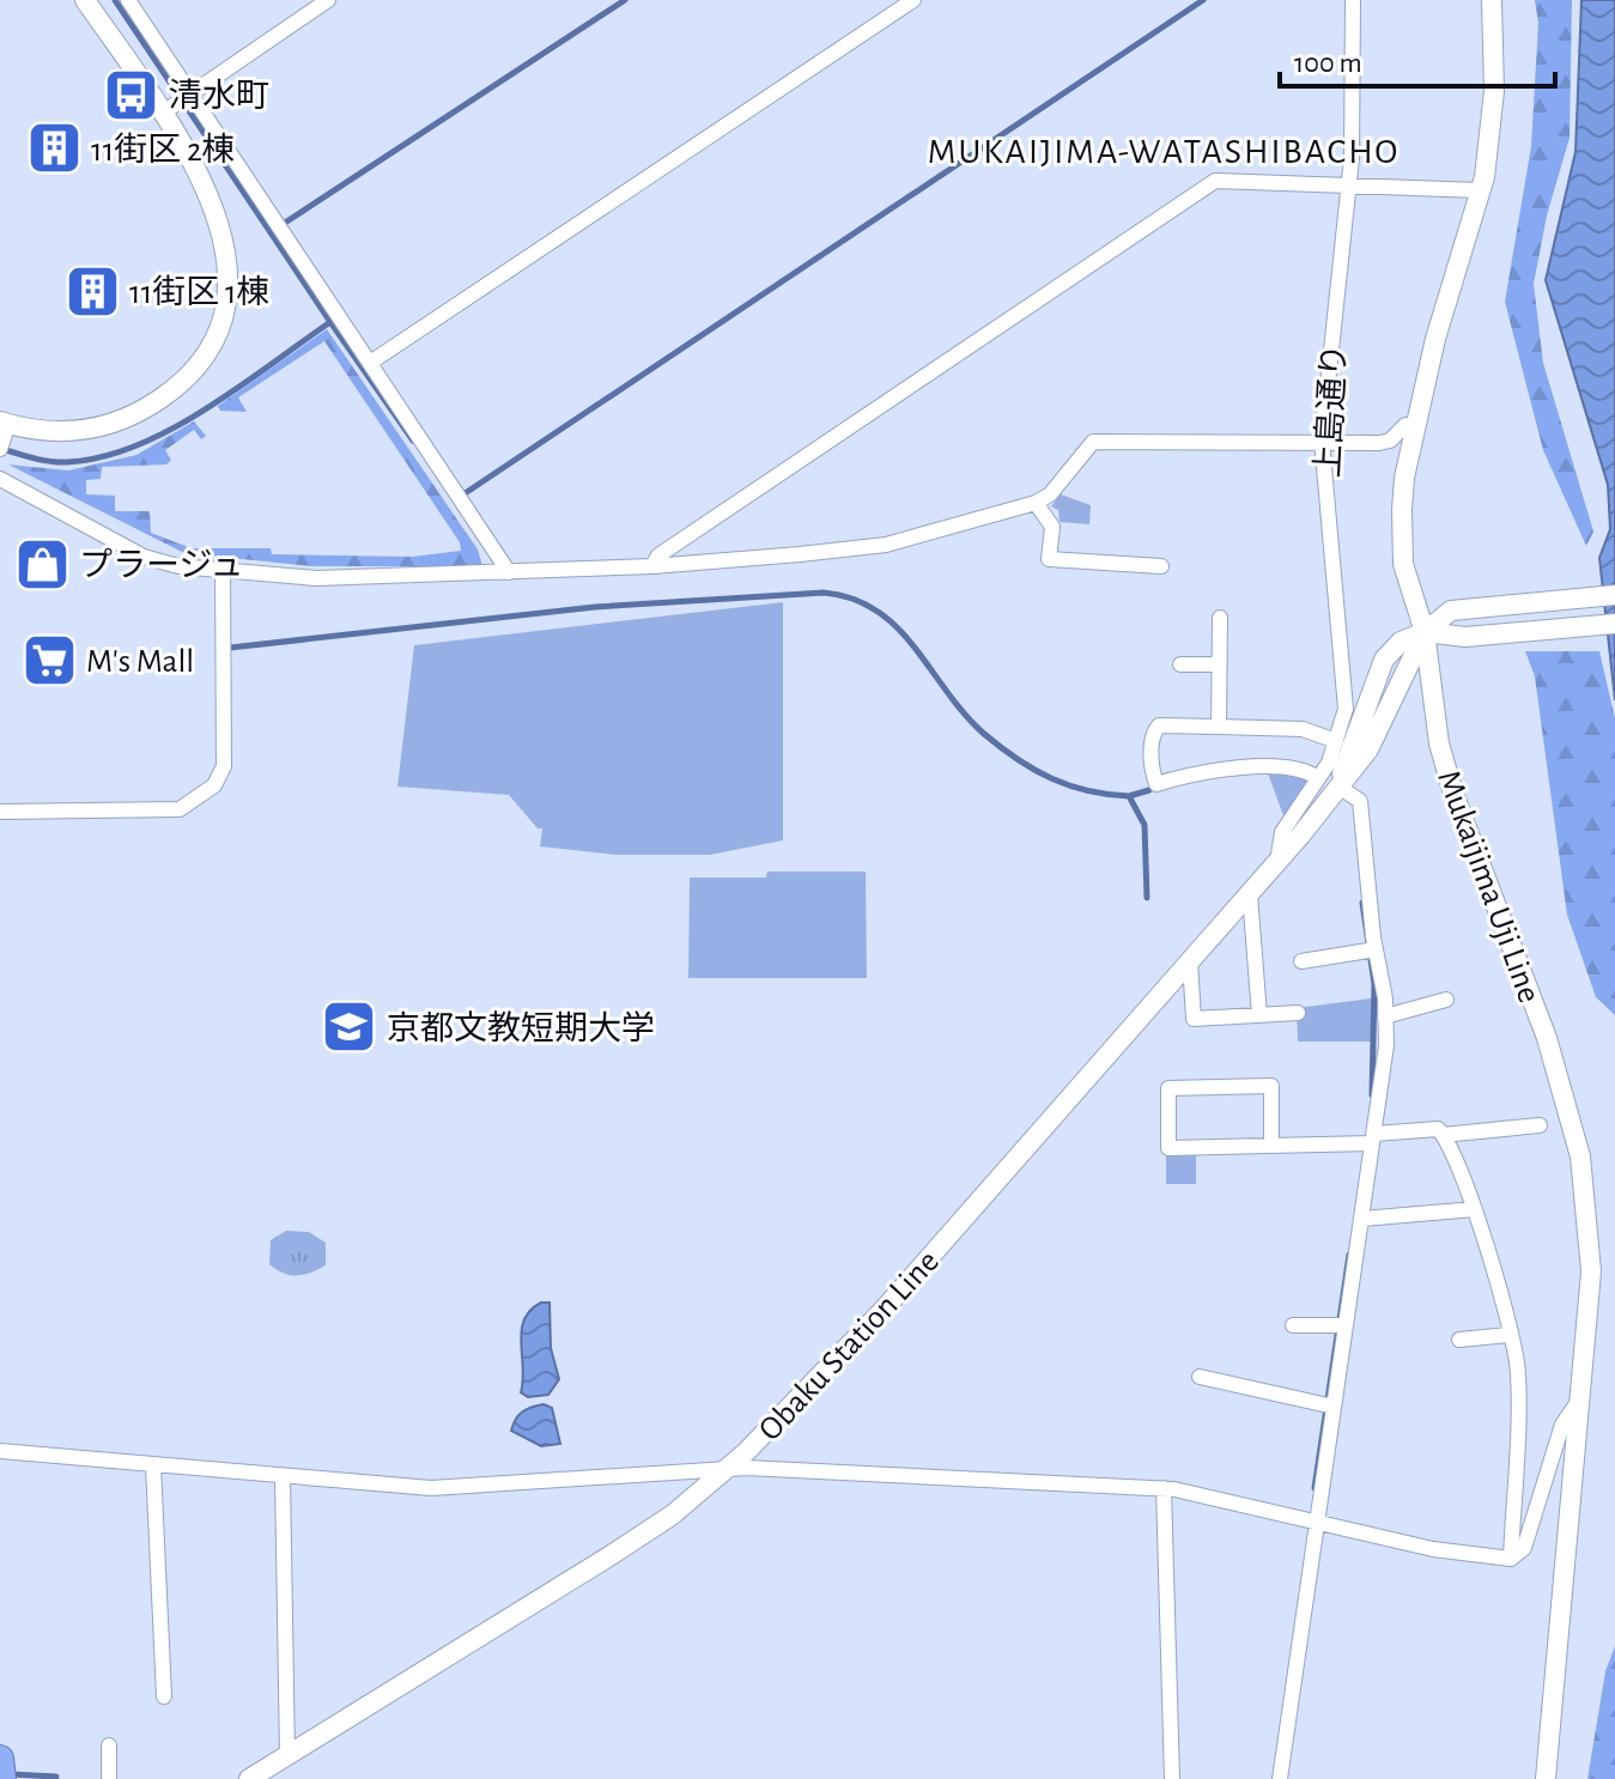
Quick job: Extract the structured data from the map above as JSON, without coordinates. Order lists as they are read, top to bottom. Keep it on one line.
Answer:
{"streets":{"main road":["Mukaijima Uji Line","Obaku Station Line"],"street":["上島通り"]},"crossings":[["上島通り","Obaku Station Line"],["Mukaijima Uji Line","Obaku Station Line"]],"districts":["MUKAIJIMA-WATASHIBACHO"],"places":{"bus stop":["清水町"],"building":["11街区 2棟","11街区 1棟"],"shop":["プラージュ"],"supermarket":["M's Mall"],"school or university":["京都文教短期大学"]},"scale_bar":"100 m"}
